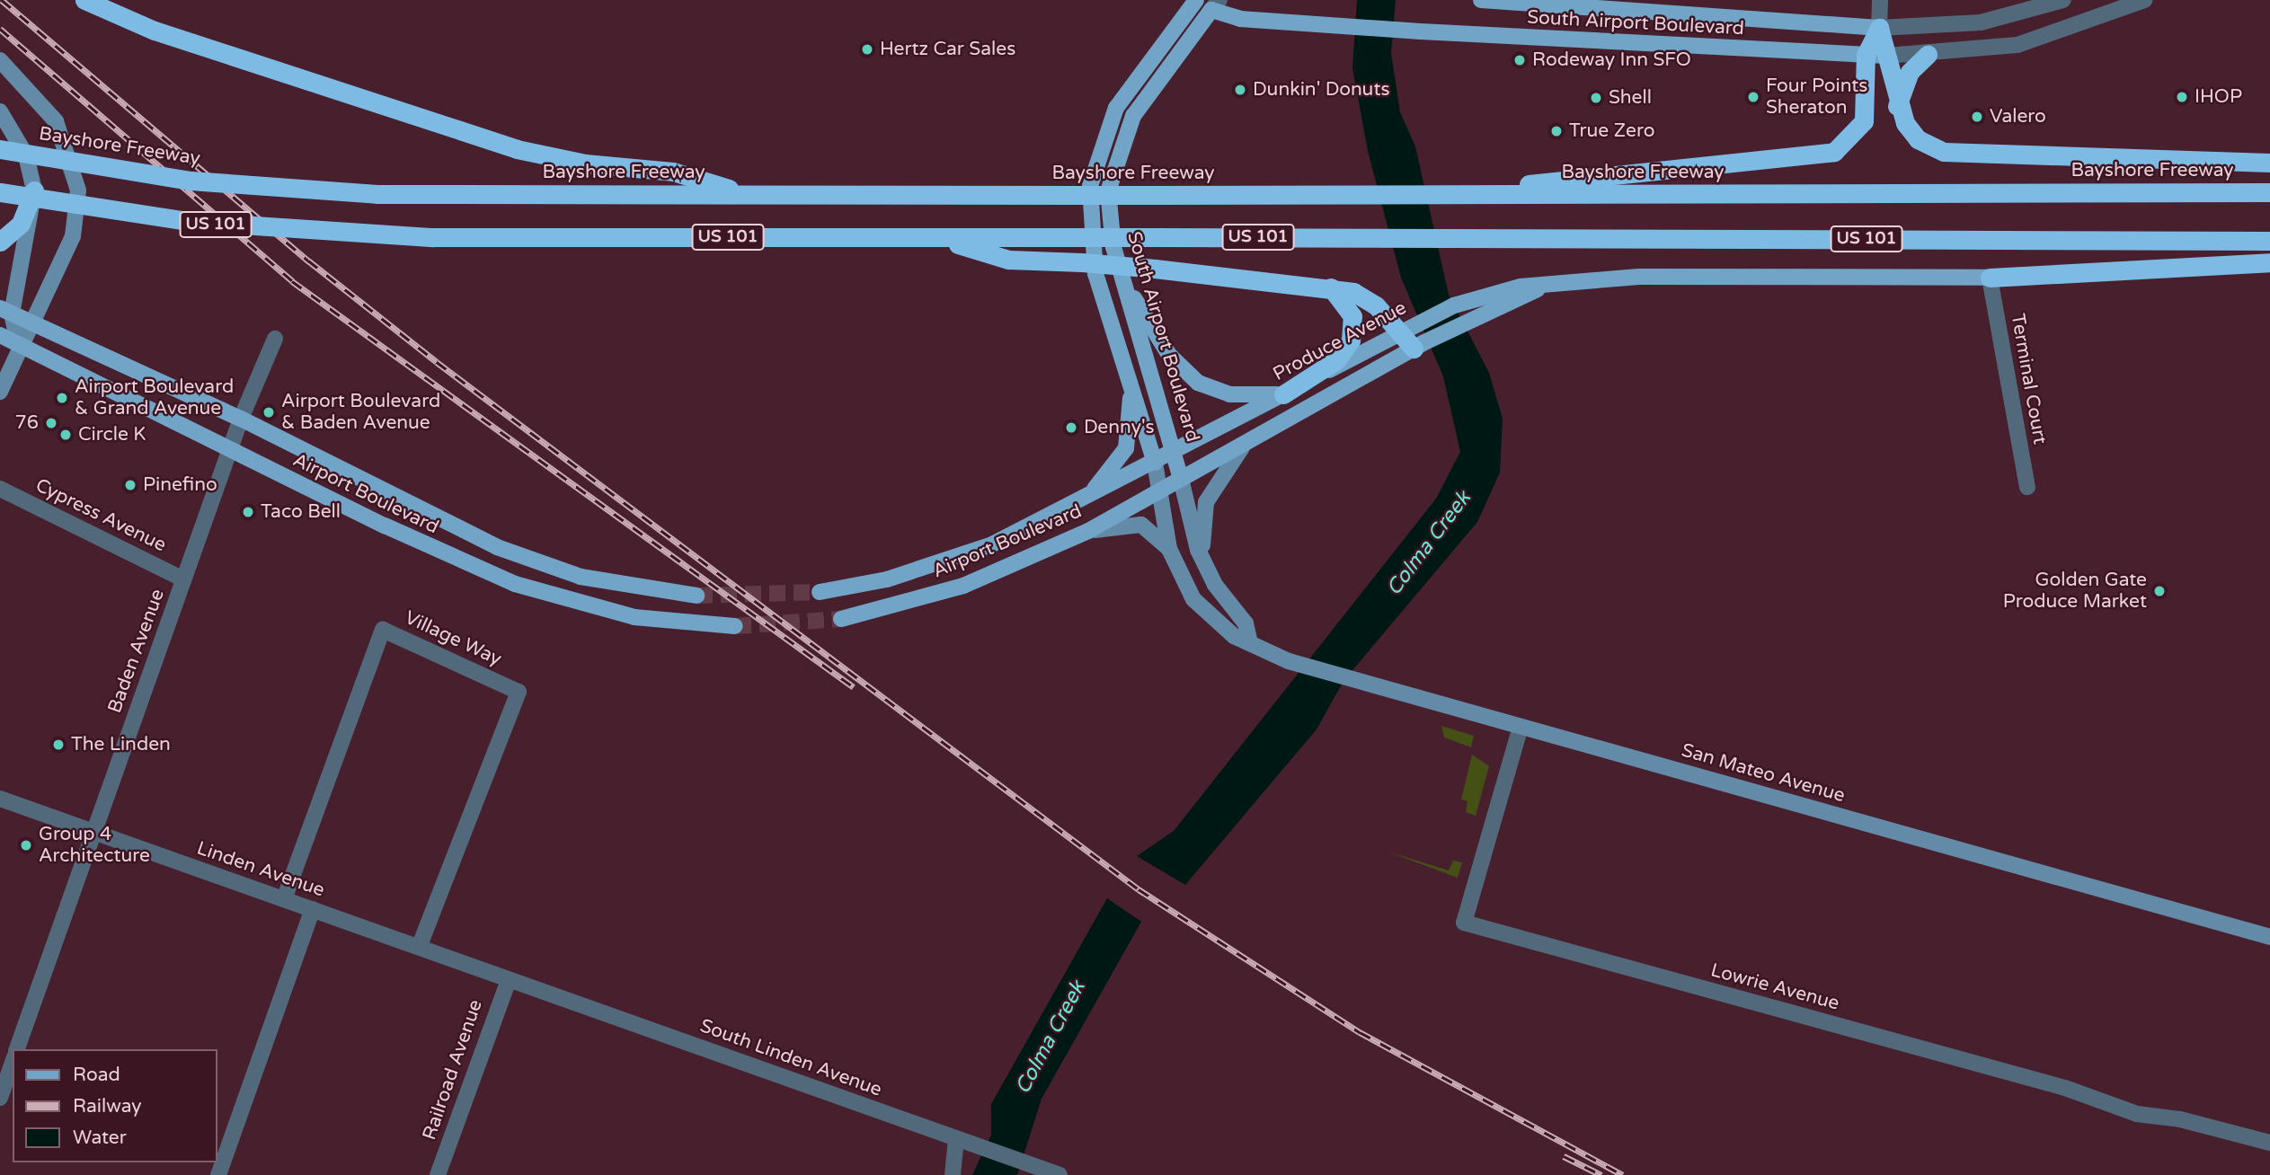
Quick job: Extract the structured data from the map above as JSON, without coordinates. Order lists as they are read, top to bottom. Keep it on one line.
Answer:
{"streets":{"highway":["Bayshore Freeway","US 101"],"main road":["South Airport Boulevard","Produce Avenue","Airport Boulevard","San Mateo Avenue"],"street":["Terminal Court","Cypress Avenue","Village Way","Baden Avenue","Linden Avenue","Lowrie Avenue","South Linden Avenue","Railroad Avenue"]},"crossings":[["South Airport Boulevard","Produce Avenue"],["South Airport Boulevard","Airport Boulevard"],["Produce Avenue","Terminal Court"],["Produce Avenue","Airport Boulevard"],["Produce Avenue","San Mateo Avenue"],["Airport Boulevard","Baden Avenue"],["Airport Boulevard","San Mateo Avenue"],["Cypress Avenue","Baden Avenue"],["Village Way","Linden Avenue"],["Baden Avenue","Linden Avenue"],["San Mateo Avenue","Lowrie Avenue"],["Linden Avenue","South Linden Avenue"],["Linden Avenue","Railroad Avenue"],["South Linden Avenue","Railroad Avenue"]],"water":["Colma Creek"],"places":["Hertz Car Sales","Rodeway Inn SFO","Dunkin' Donuts","Four Points Sheraton","IHOP","Shell","Valero","True Zero","Airport Boulevard & Grand Avenue","Airport Boulevard & Baden Avenue","76","Denny's","Circle K","Pinefino","Taco Bell","Golden Gate Produce Market","The Linden","Group 4 Architecture"],"legend":["Road","Railway","Water"]}
